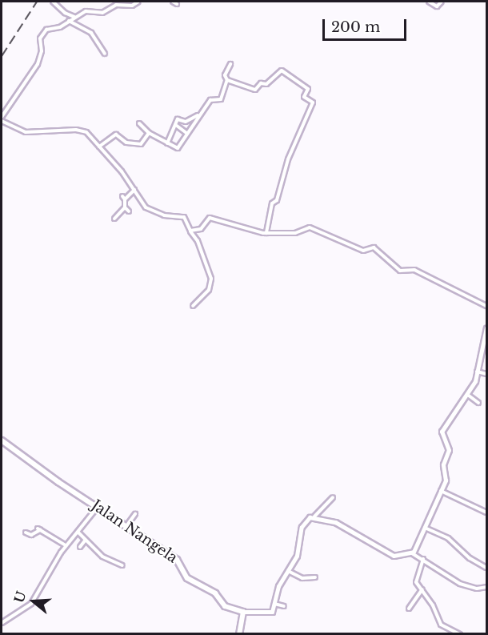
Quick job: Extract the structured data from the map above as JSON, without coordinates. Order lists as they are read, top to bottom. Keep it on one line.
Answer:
{"streets":{"main road":["Jalan Nangela"]},"scale_bar":"200 m","north":"left"}
